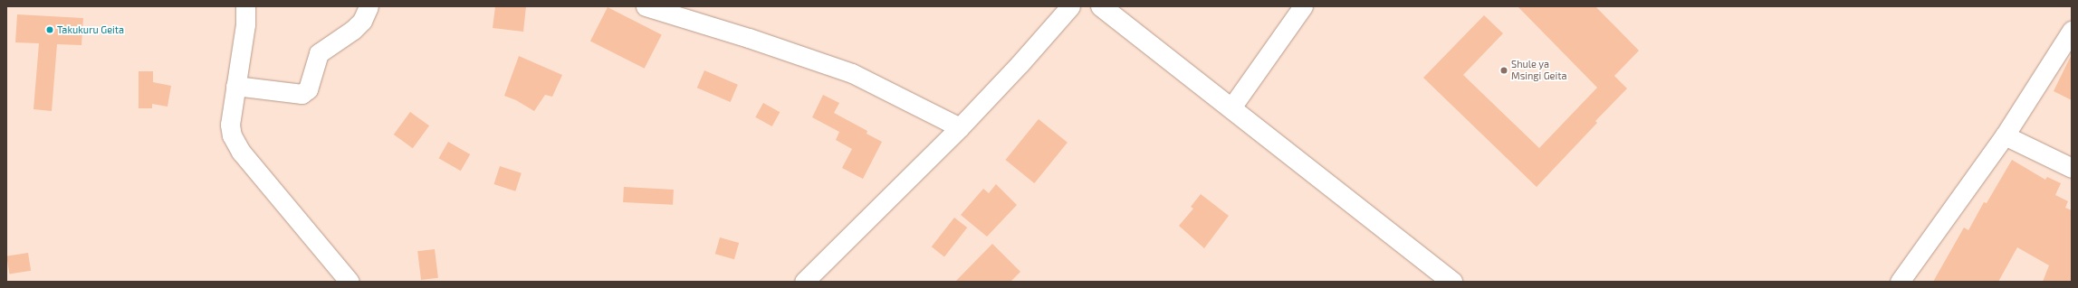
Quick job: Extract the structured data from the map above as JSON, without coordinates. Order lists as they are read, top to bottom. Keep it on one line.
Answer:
{"places":["Takukuru Geita","Shule ya Msingi Geita"]}
